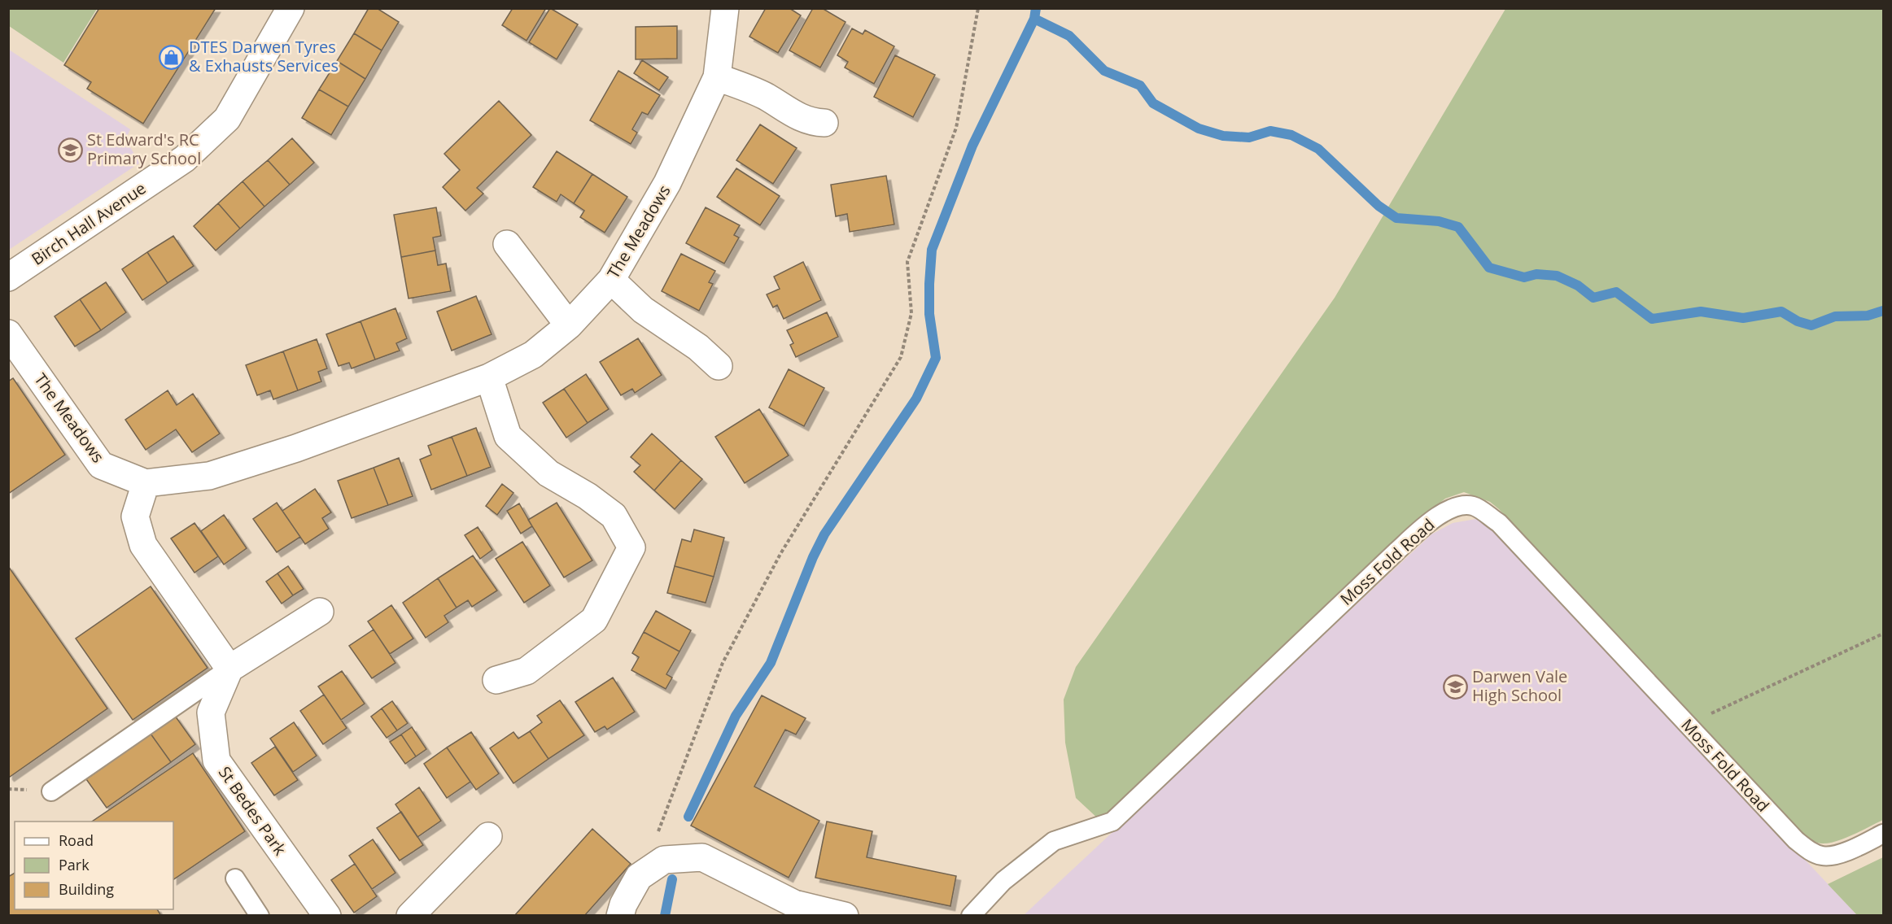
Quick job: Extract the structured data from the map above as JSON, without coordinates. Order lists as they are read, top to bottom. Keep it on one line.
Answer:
{"streets":{"street":["Birch Hall Avenue","The Meadows","St Bedes Park"],"lane":["Moss Fold Road"]},"places":{"shop":["DTES Darwen Tyres & Exhausts Services"],"school or university":["St Edward's RC Primary School","Darwen Vale High School"]},"legend":["Road","Park","Building"]}
